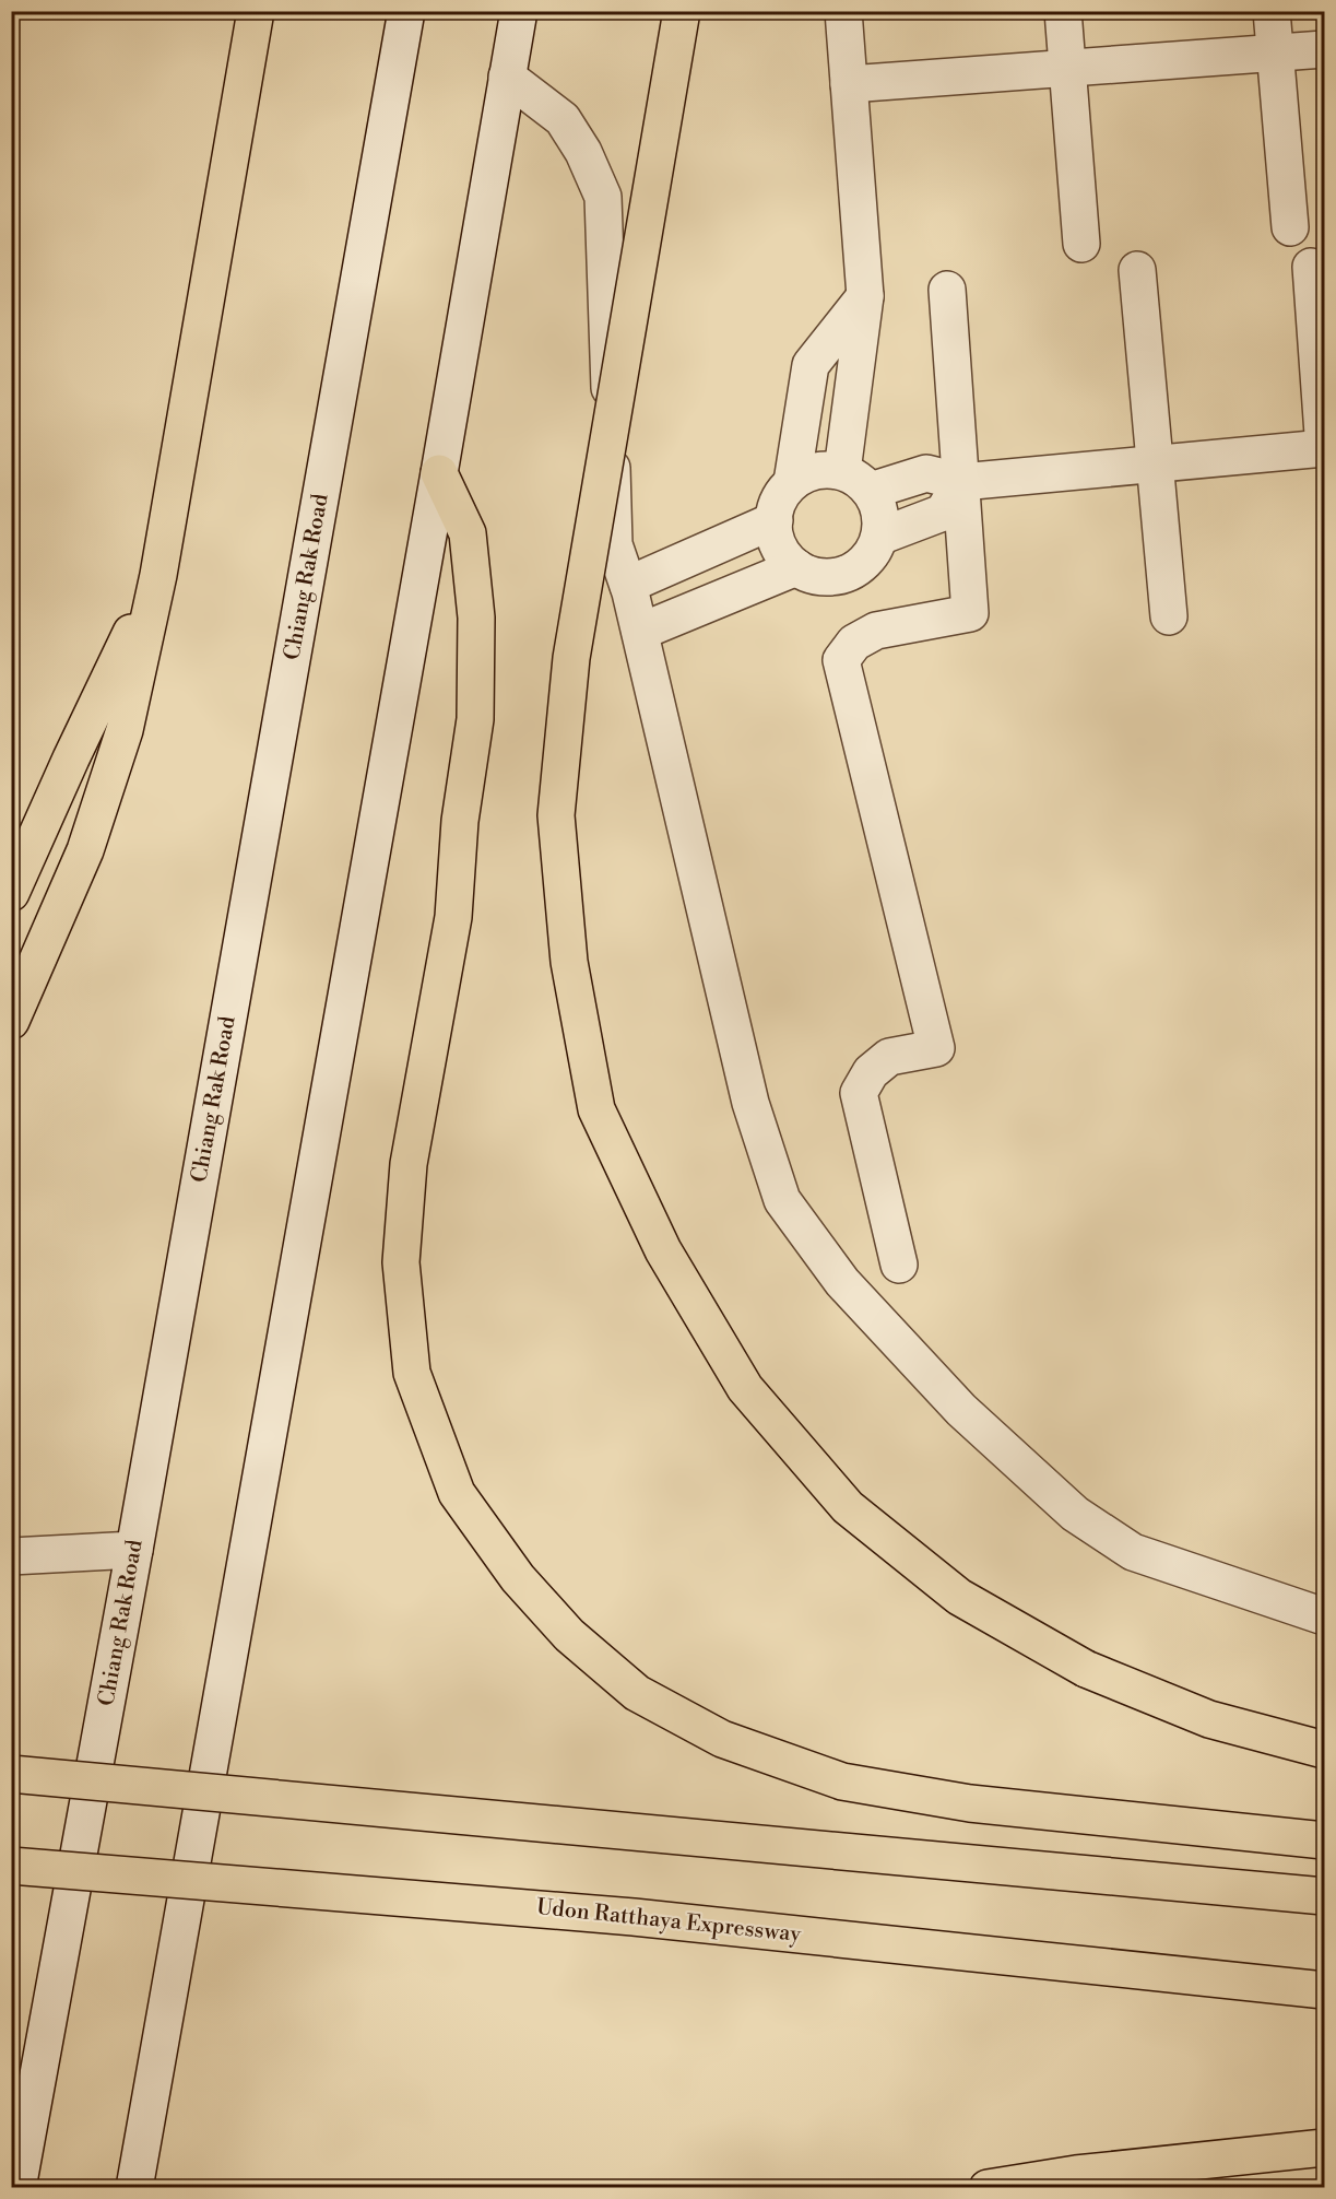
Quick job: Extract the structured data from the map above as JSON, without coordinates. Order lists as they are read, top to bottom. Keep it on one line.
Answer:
{"streets":{"highway":["Udon Ratthaya Expressway"],"street":["Chiang Rak Road"]}}
